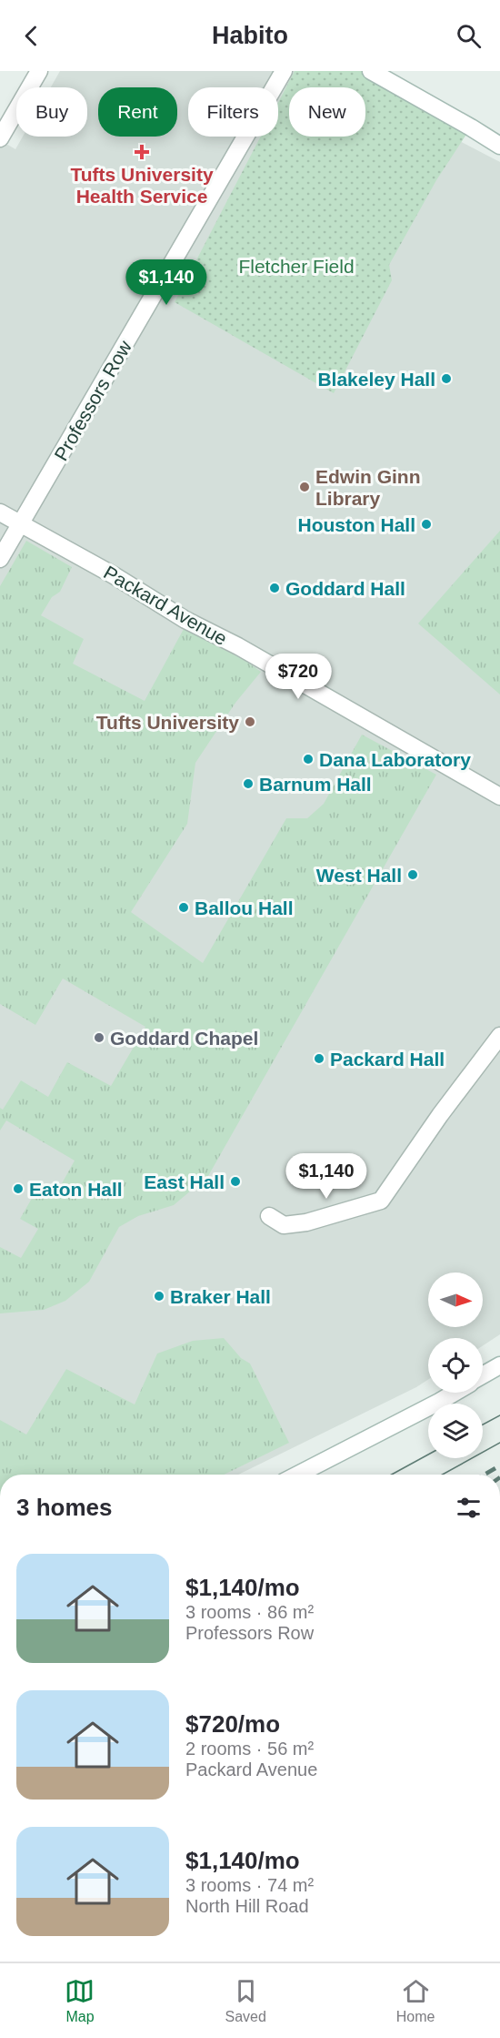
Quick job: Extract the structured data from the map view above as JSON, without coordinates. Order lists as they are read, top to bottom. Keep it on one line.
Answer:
{"streets":{"street":["Professors Row","Packard Avenue"]},"crossings":[["Professors Row","Packard Avenue"]],"parks":["Fletcher Field"],"places":{"health":["Tufts University Health Service"],"other":["Blakeley Hall","Edwin Ginn Library","Houston Hall","Goddard Hall","Tufts University","Dana Laboratory","Barnum Hall","West Hall","Ballou Hall","Goddard Chapel","Packard Hall","East Hall","Eaton Hall","Braker Hall"]},"north":"right","page":{"header":"Habito","chip":["Buy","Rent","Filters","New"],"price":["$1,140","$720","$1,140"],"heading":"3 homes","list":[{"name":"$1,140/mo","note":"3 rooms · 86 m² · Professors Row"},{"name":"$720/mo","note":"2 rooms · 56 m² · Packard Avenue"},{"name":"$1,140/mo","note":"3 rooms · 74 m² · North Hill Road"}],"tabs":["Map","Saved","Home"]}}
